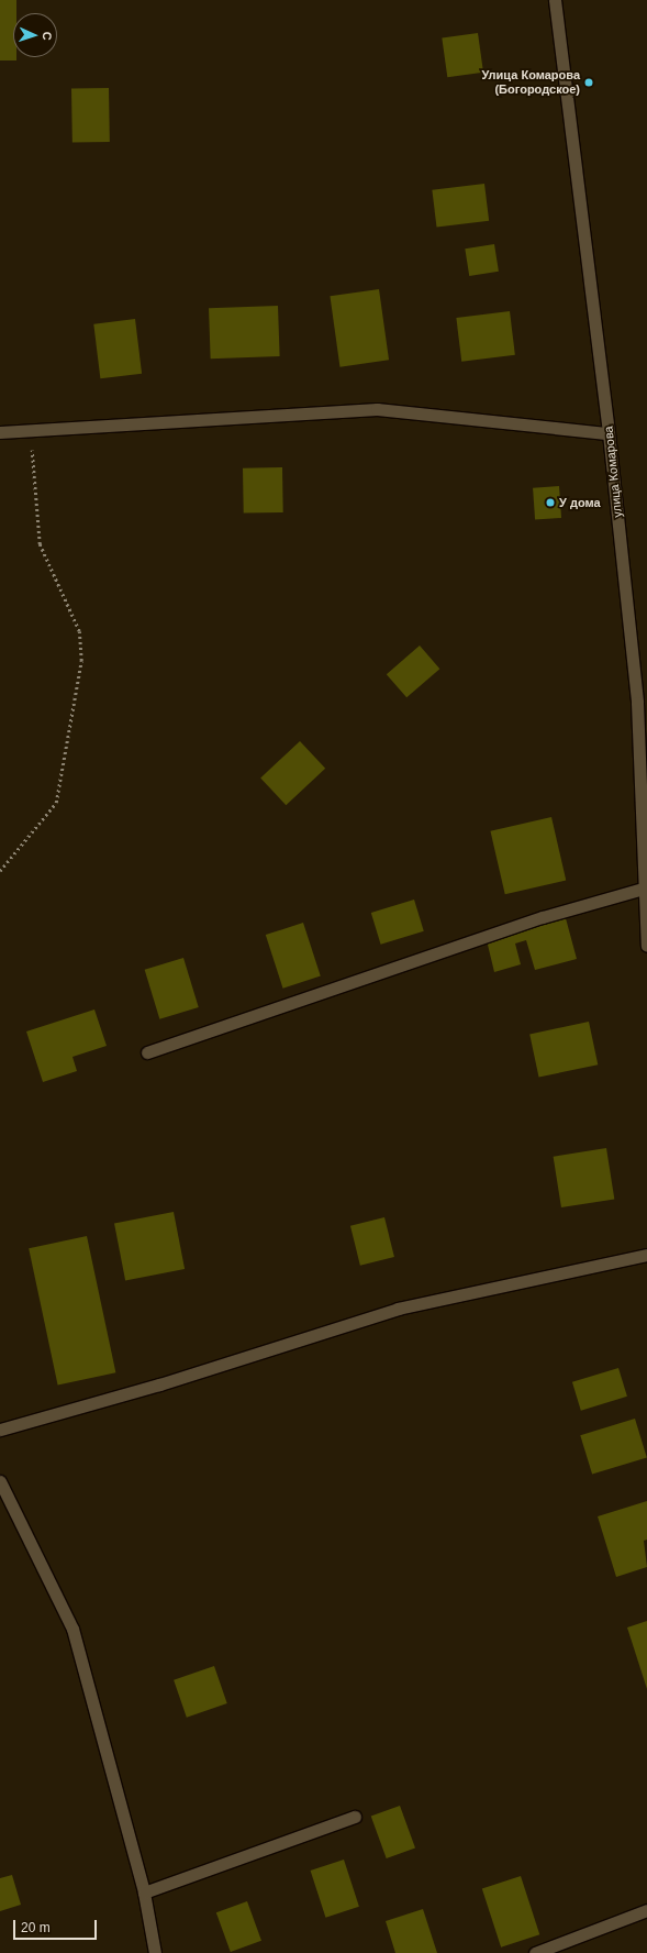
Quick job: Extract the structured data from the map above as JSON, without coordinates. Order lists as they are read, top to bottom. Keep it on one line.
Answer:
{"streets":{"street":["улица Комарова"]},"places":["Улица Комарова (Богородское)","У дома"],"scale_bar":"20 m","north":"right"}
